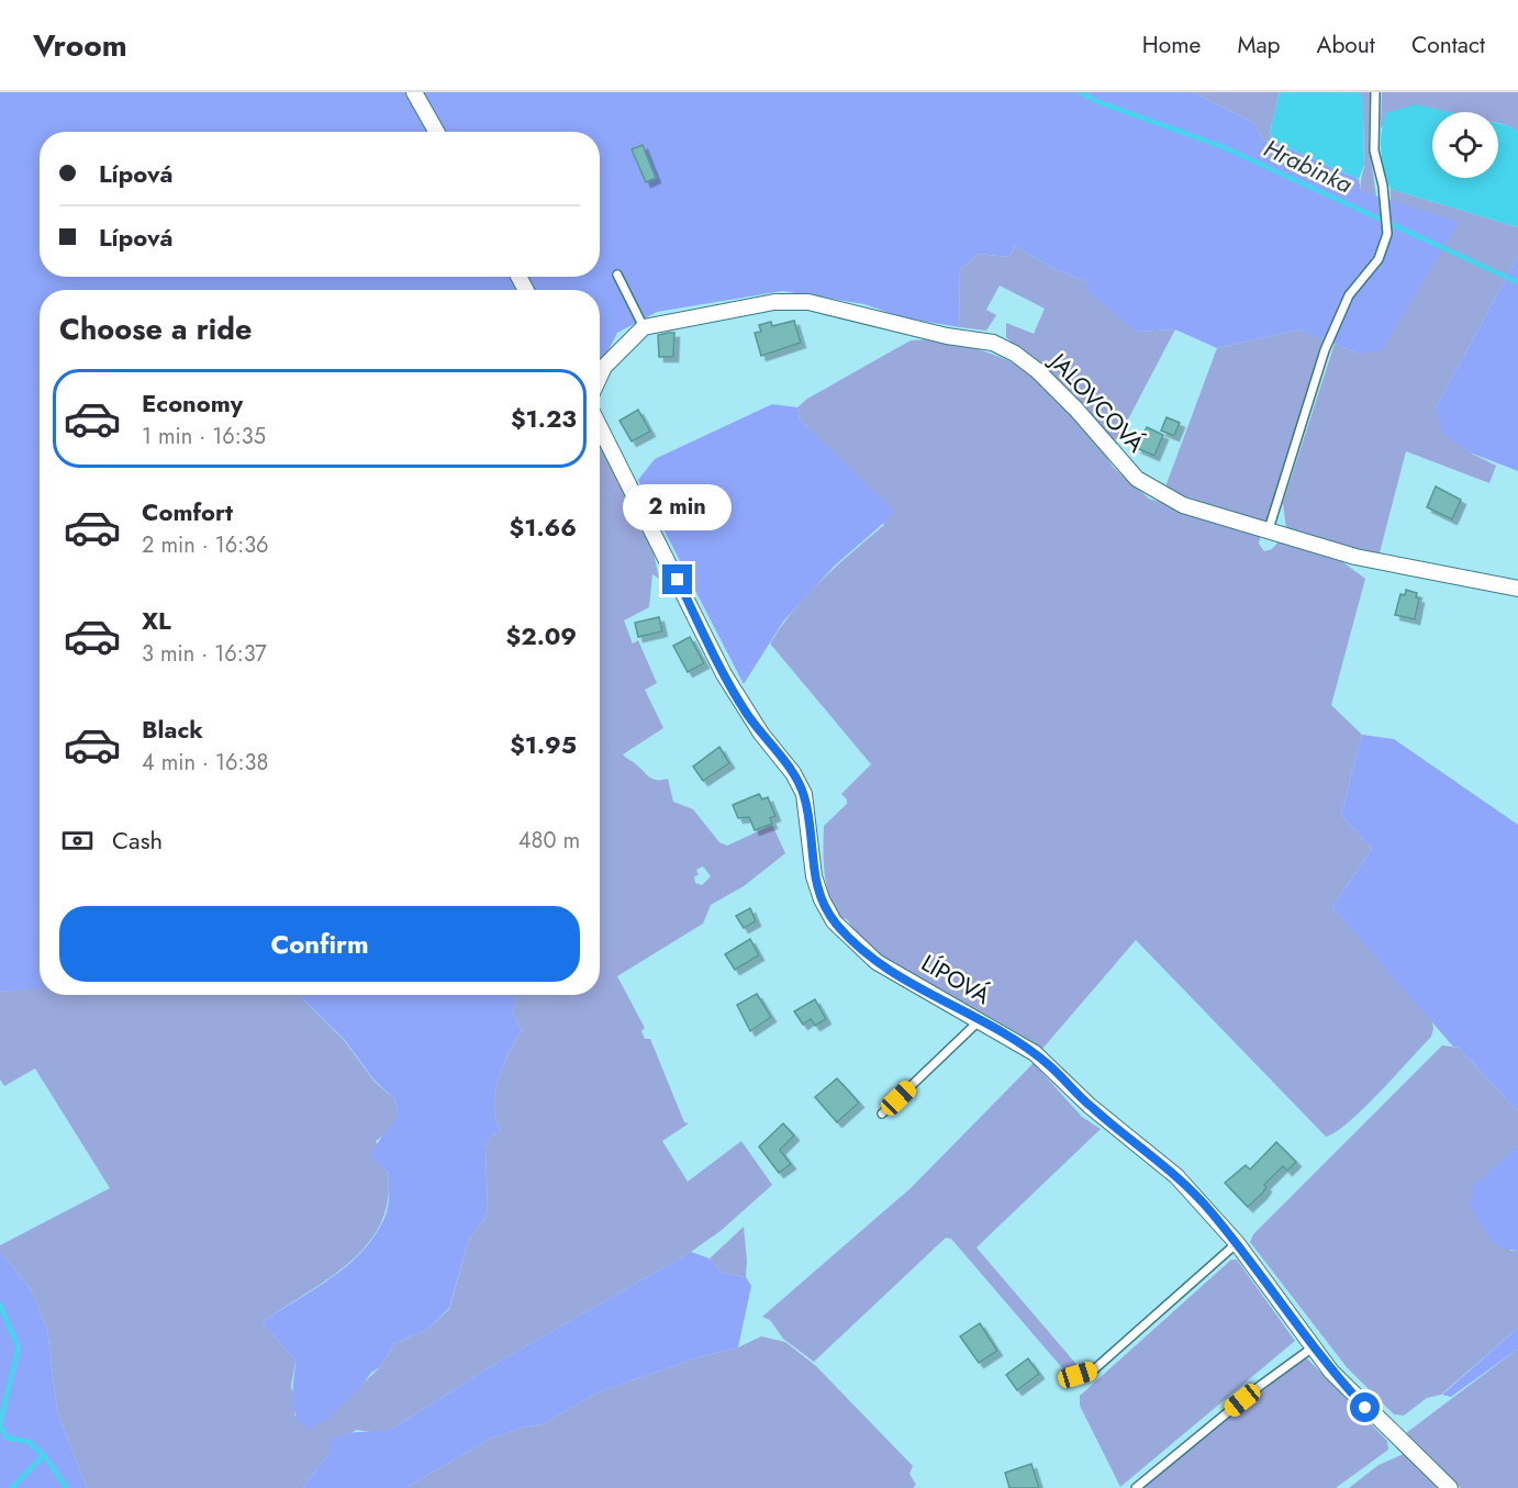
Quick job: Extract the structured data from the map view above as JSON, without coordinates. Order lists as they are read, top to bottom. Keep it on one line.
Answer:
{"streets":{"street":["JALOVCOVÁ","LÍPOVÁ"]},"water":["Hrabinka"],"page":{"header":"Vroom","nav":["Home","Map","About","Contact"],"banner":["Lípová","Lípová"],"heading":"Choose a ride","list":[{"name":"Economy","note":"1 min · 16:35","value":"$1.23"},{"name":"Comfort","note":"2 min · 16:36","value":"$1.66"},{"name":"XL","note":"3 min · 16:37","value":"$2.09"},{"name":"Black","note":"4 min · 16:38","value":"$1.95"}],"bubble":"2 min","pay":["Cash","480 m"],"buttons":"Confirm"}}
